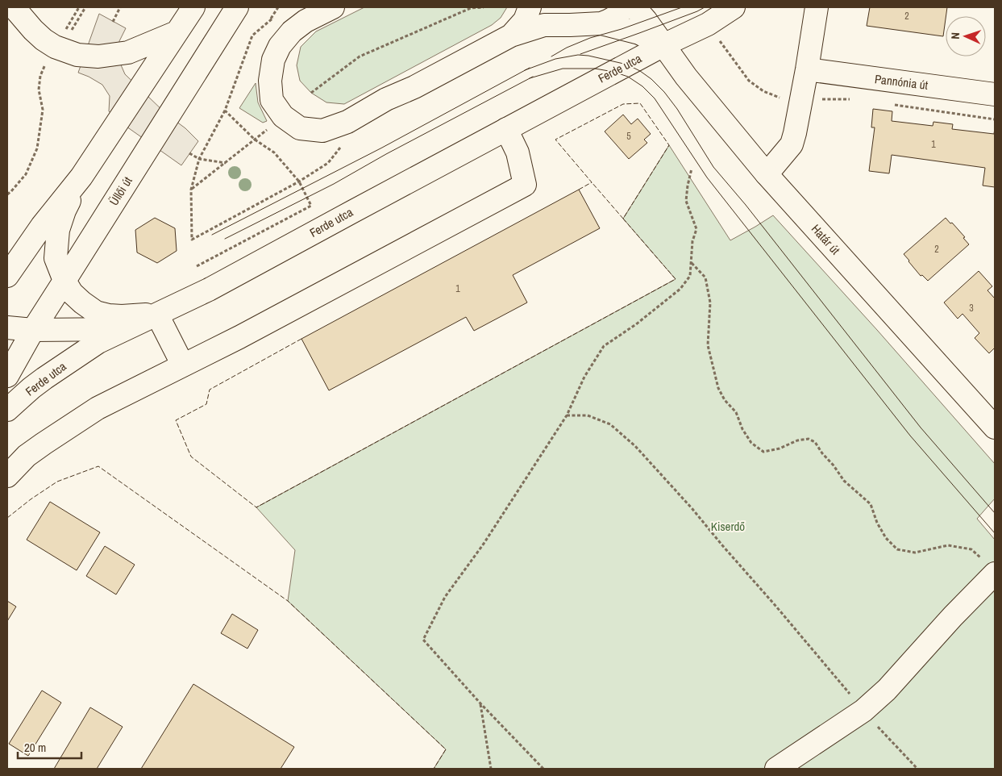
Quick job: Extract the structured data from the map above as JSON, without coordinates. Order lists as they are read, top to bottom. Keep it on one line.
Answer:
{"streets":{"main road":["Ferde utca","Pannónia út","Üllői út","Határ út"]},"crossings":[["Ferde utca","Határ út"]],"parks":["Kiserdő"],"house_numbers":["2","5","1","2","1","3"],"scale_bar":"20 m","north":"left"}
